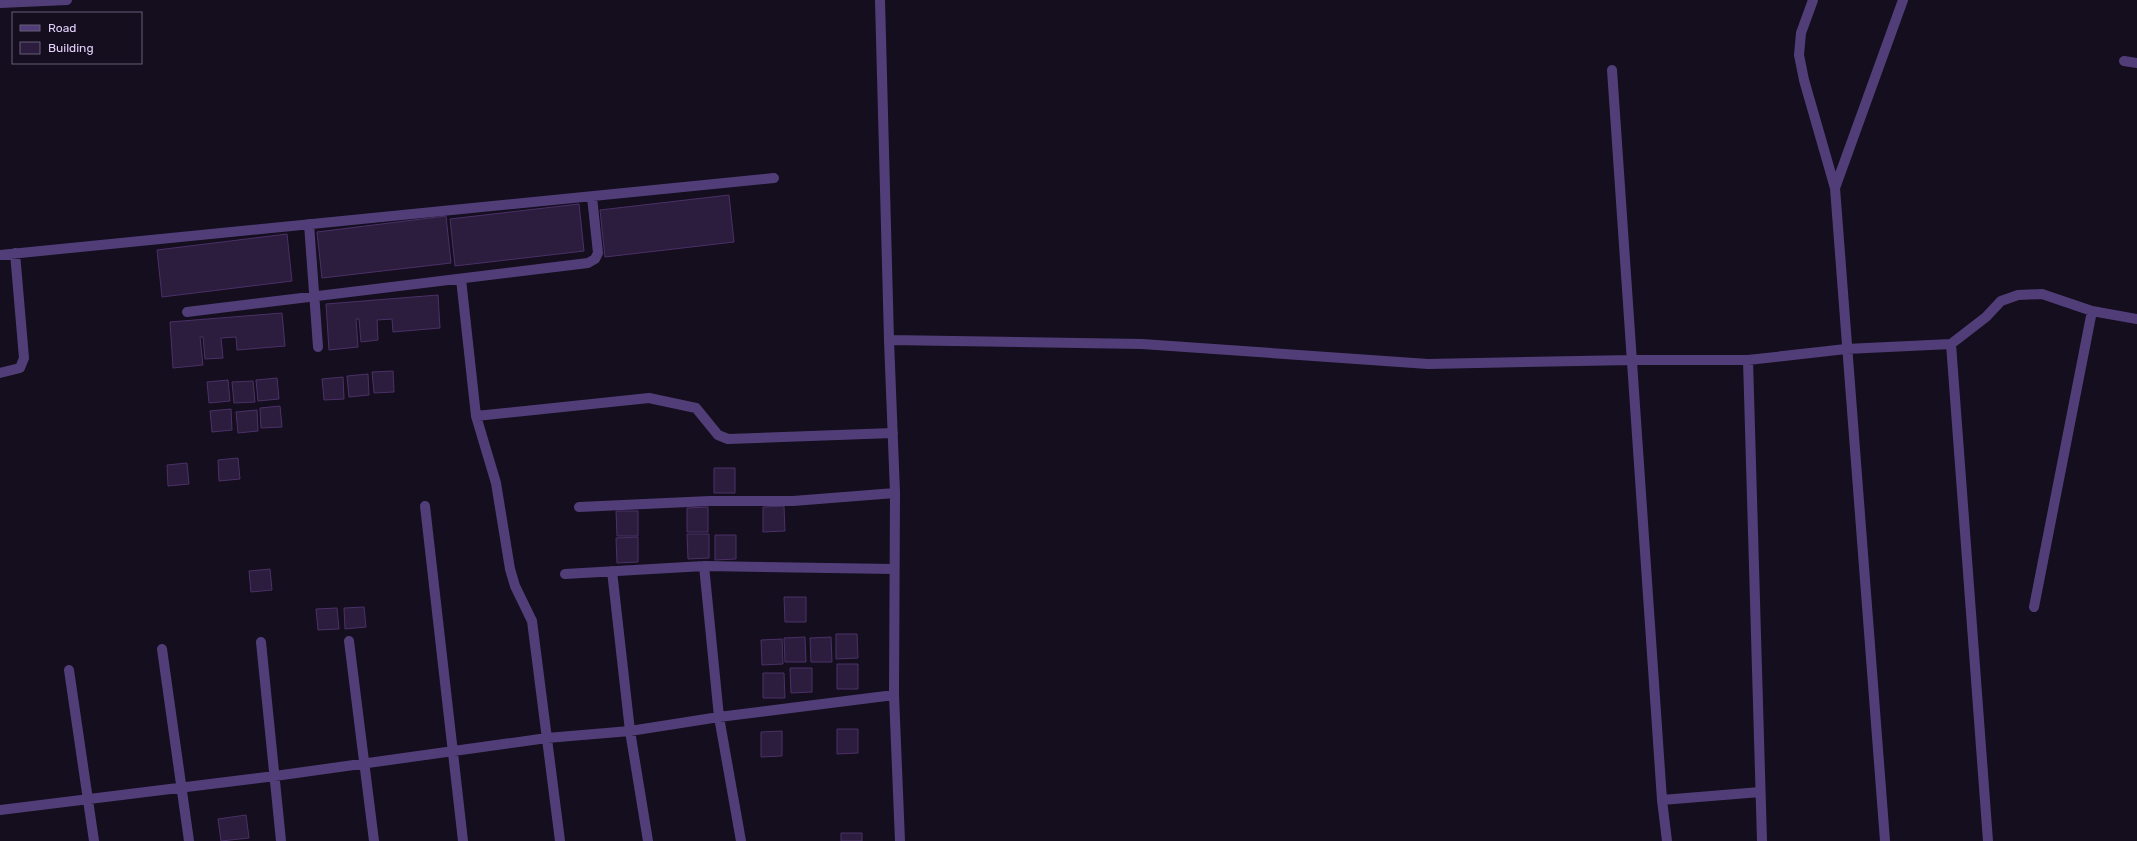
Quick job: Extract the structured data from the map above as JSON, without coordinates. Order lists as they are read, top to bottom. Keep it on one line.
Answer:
{"legend":["Road","Building"]}
